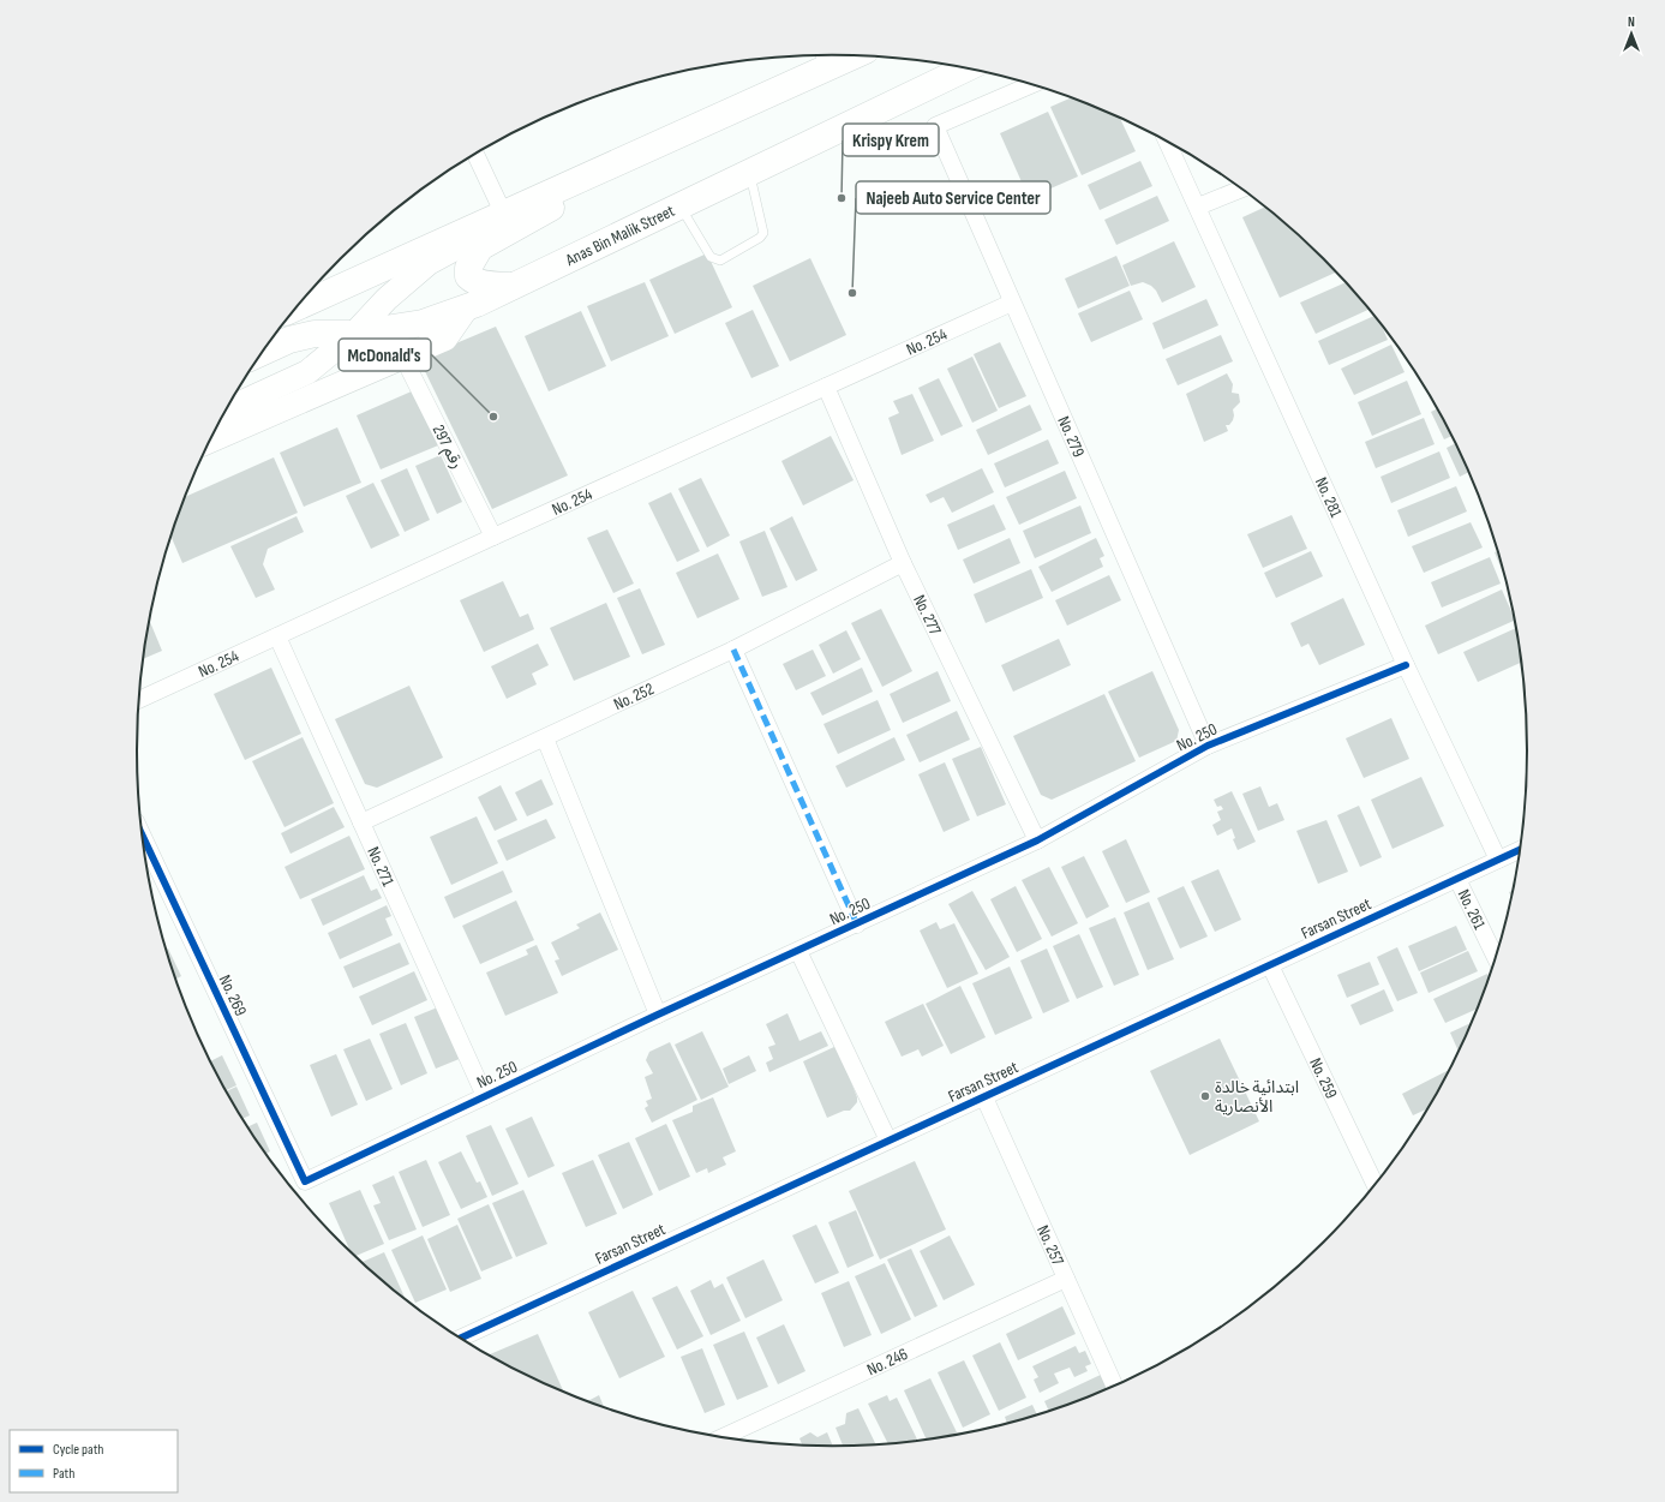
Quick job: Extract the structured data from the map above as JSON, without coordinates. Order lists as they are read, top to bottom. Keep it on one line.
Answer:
{"streets":{"main road":["Anas Bin Malik Street"],"street":["No. 254","No. 279","رقم 297","No. 281","No. 277","No. 252","No. 250","No. 271","No. 261","Farsan Street","No. 269","No. 259","No. 257","No. 246"]},"crossings":[["No. 254","No. 279"],["No. 254","رقم 297"],["No. 254","No. 277"],["No. 254","No. 271"],["No. 279","No. 250"],["No. 281","No. 250"],["No. 281","Farsan Street"],["No. 277","No. 252"],["No. 277","No. 250"],["No. 252","No. 271"],["No. 250","No. 271"],["No. 250","No. 269"],["No. 261","Farsan Street"],["Farsan Street","No. 259"],["Farsan Street","No. 257"],["No. 257","No. 246"]],"places":["Krispy Krem","Najeeb Auto Service Center","McDonald's","ابتدائية خالدة الأنصارية"],"legend":["Cycle path","Path"],"north":"top"}
